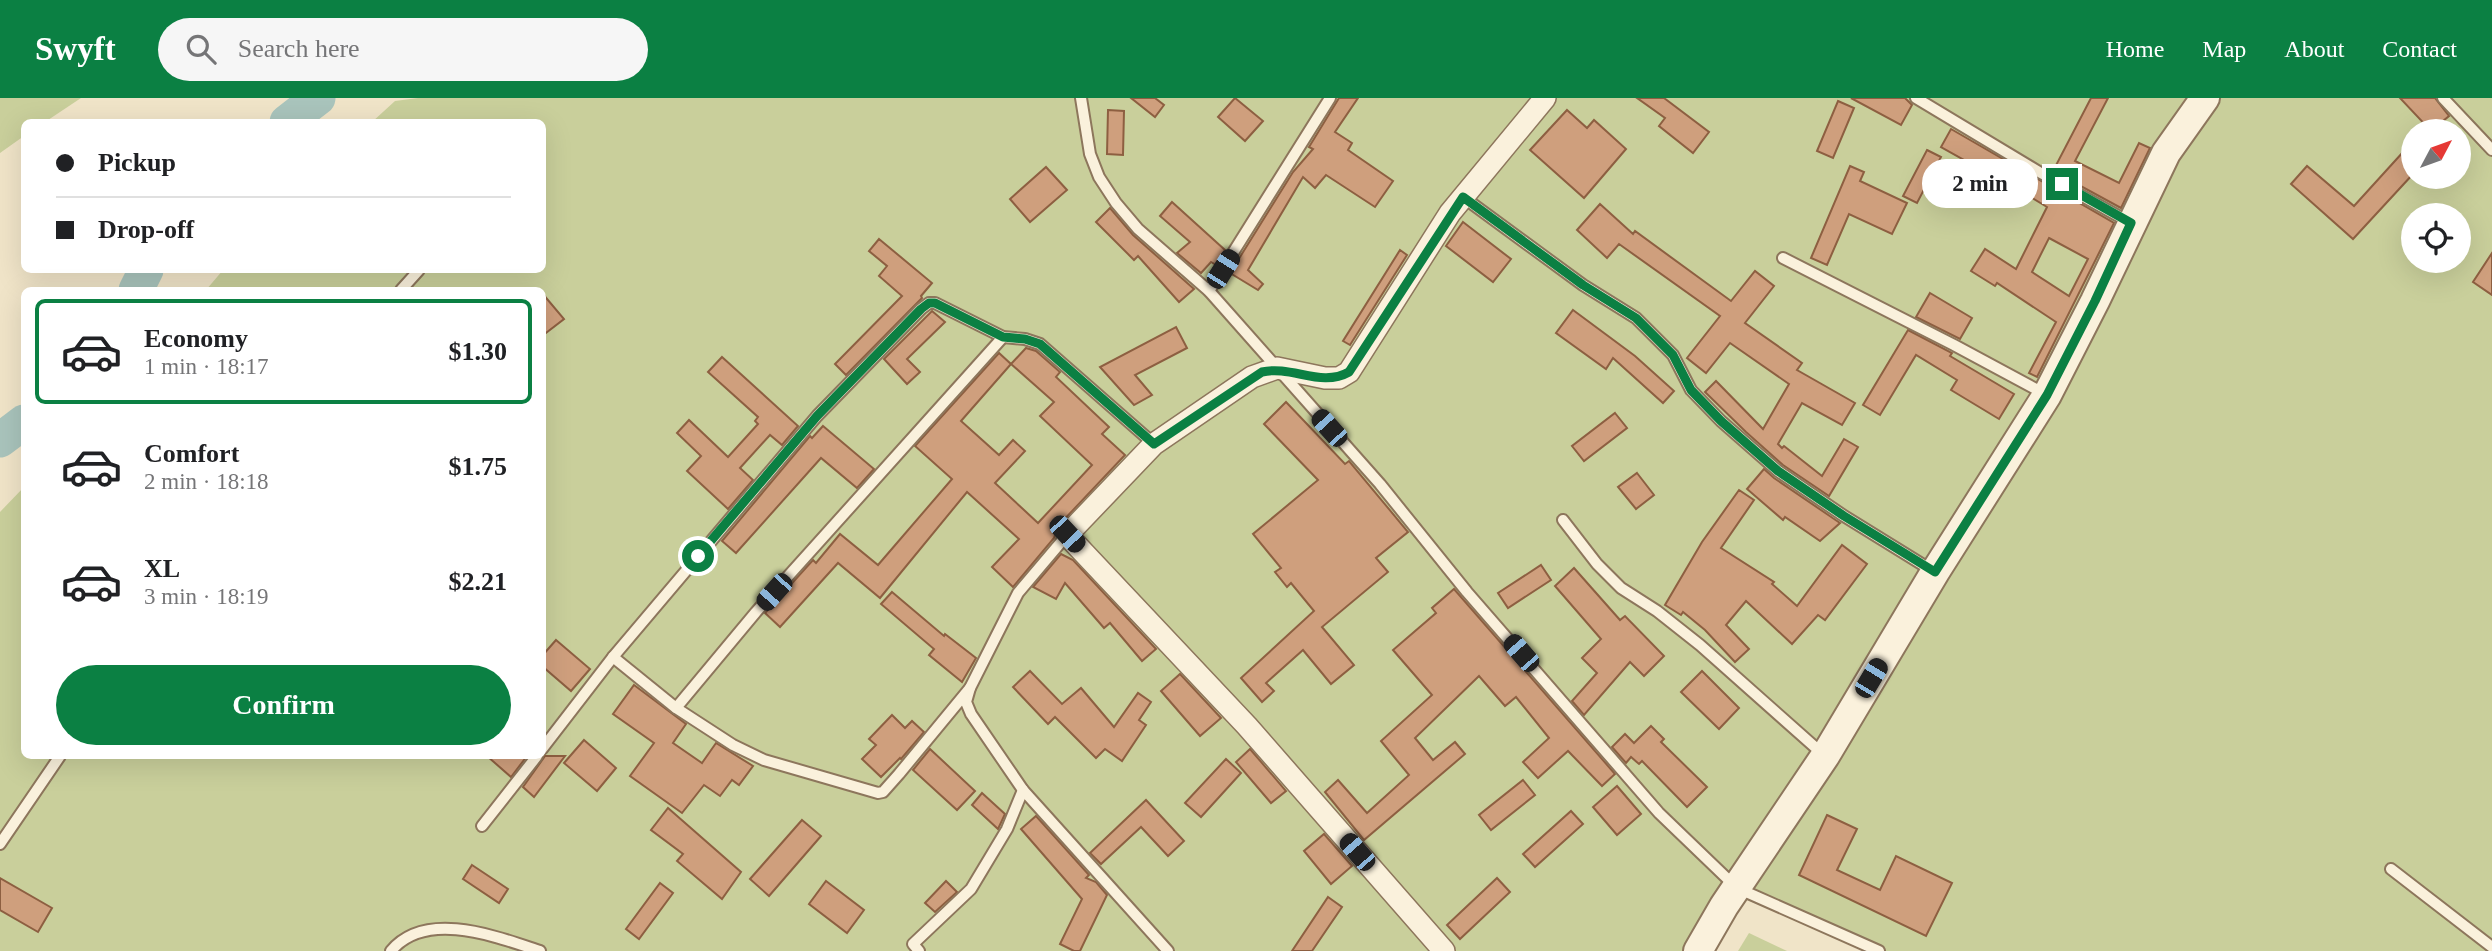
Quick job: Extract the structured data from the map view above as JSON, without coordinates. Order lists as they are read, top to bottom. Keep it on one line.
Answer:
{"north":"top right","page":{"header":"Swyft","search":"Search here","nav":["Home","Map","About","Contact"],"banner":["Pickup","Drop-off"],"bubble":"2 min","list":[{"name":"Economy","note":"1 min · 18:17","value":"$1.30"},{"name":"Comfort","note":"2 min · 18:18","value":"$1.75"},{"name":"XL","note":"3 min · 18:19","value":"$2.21"}],"buttons":"Confirm"}}
